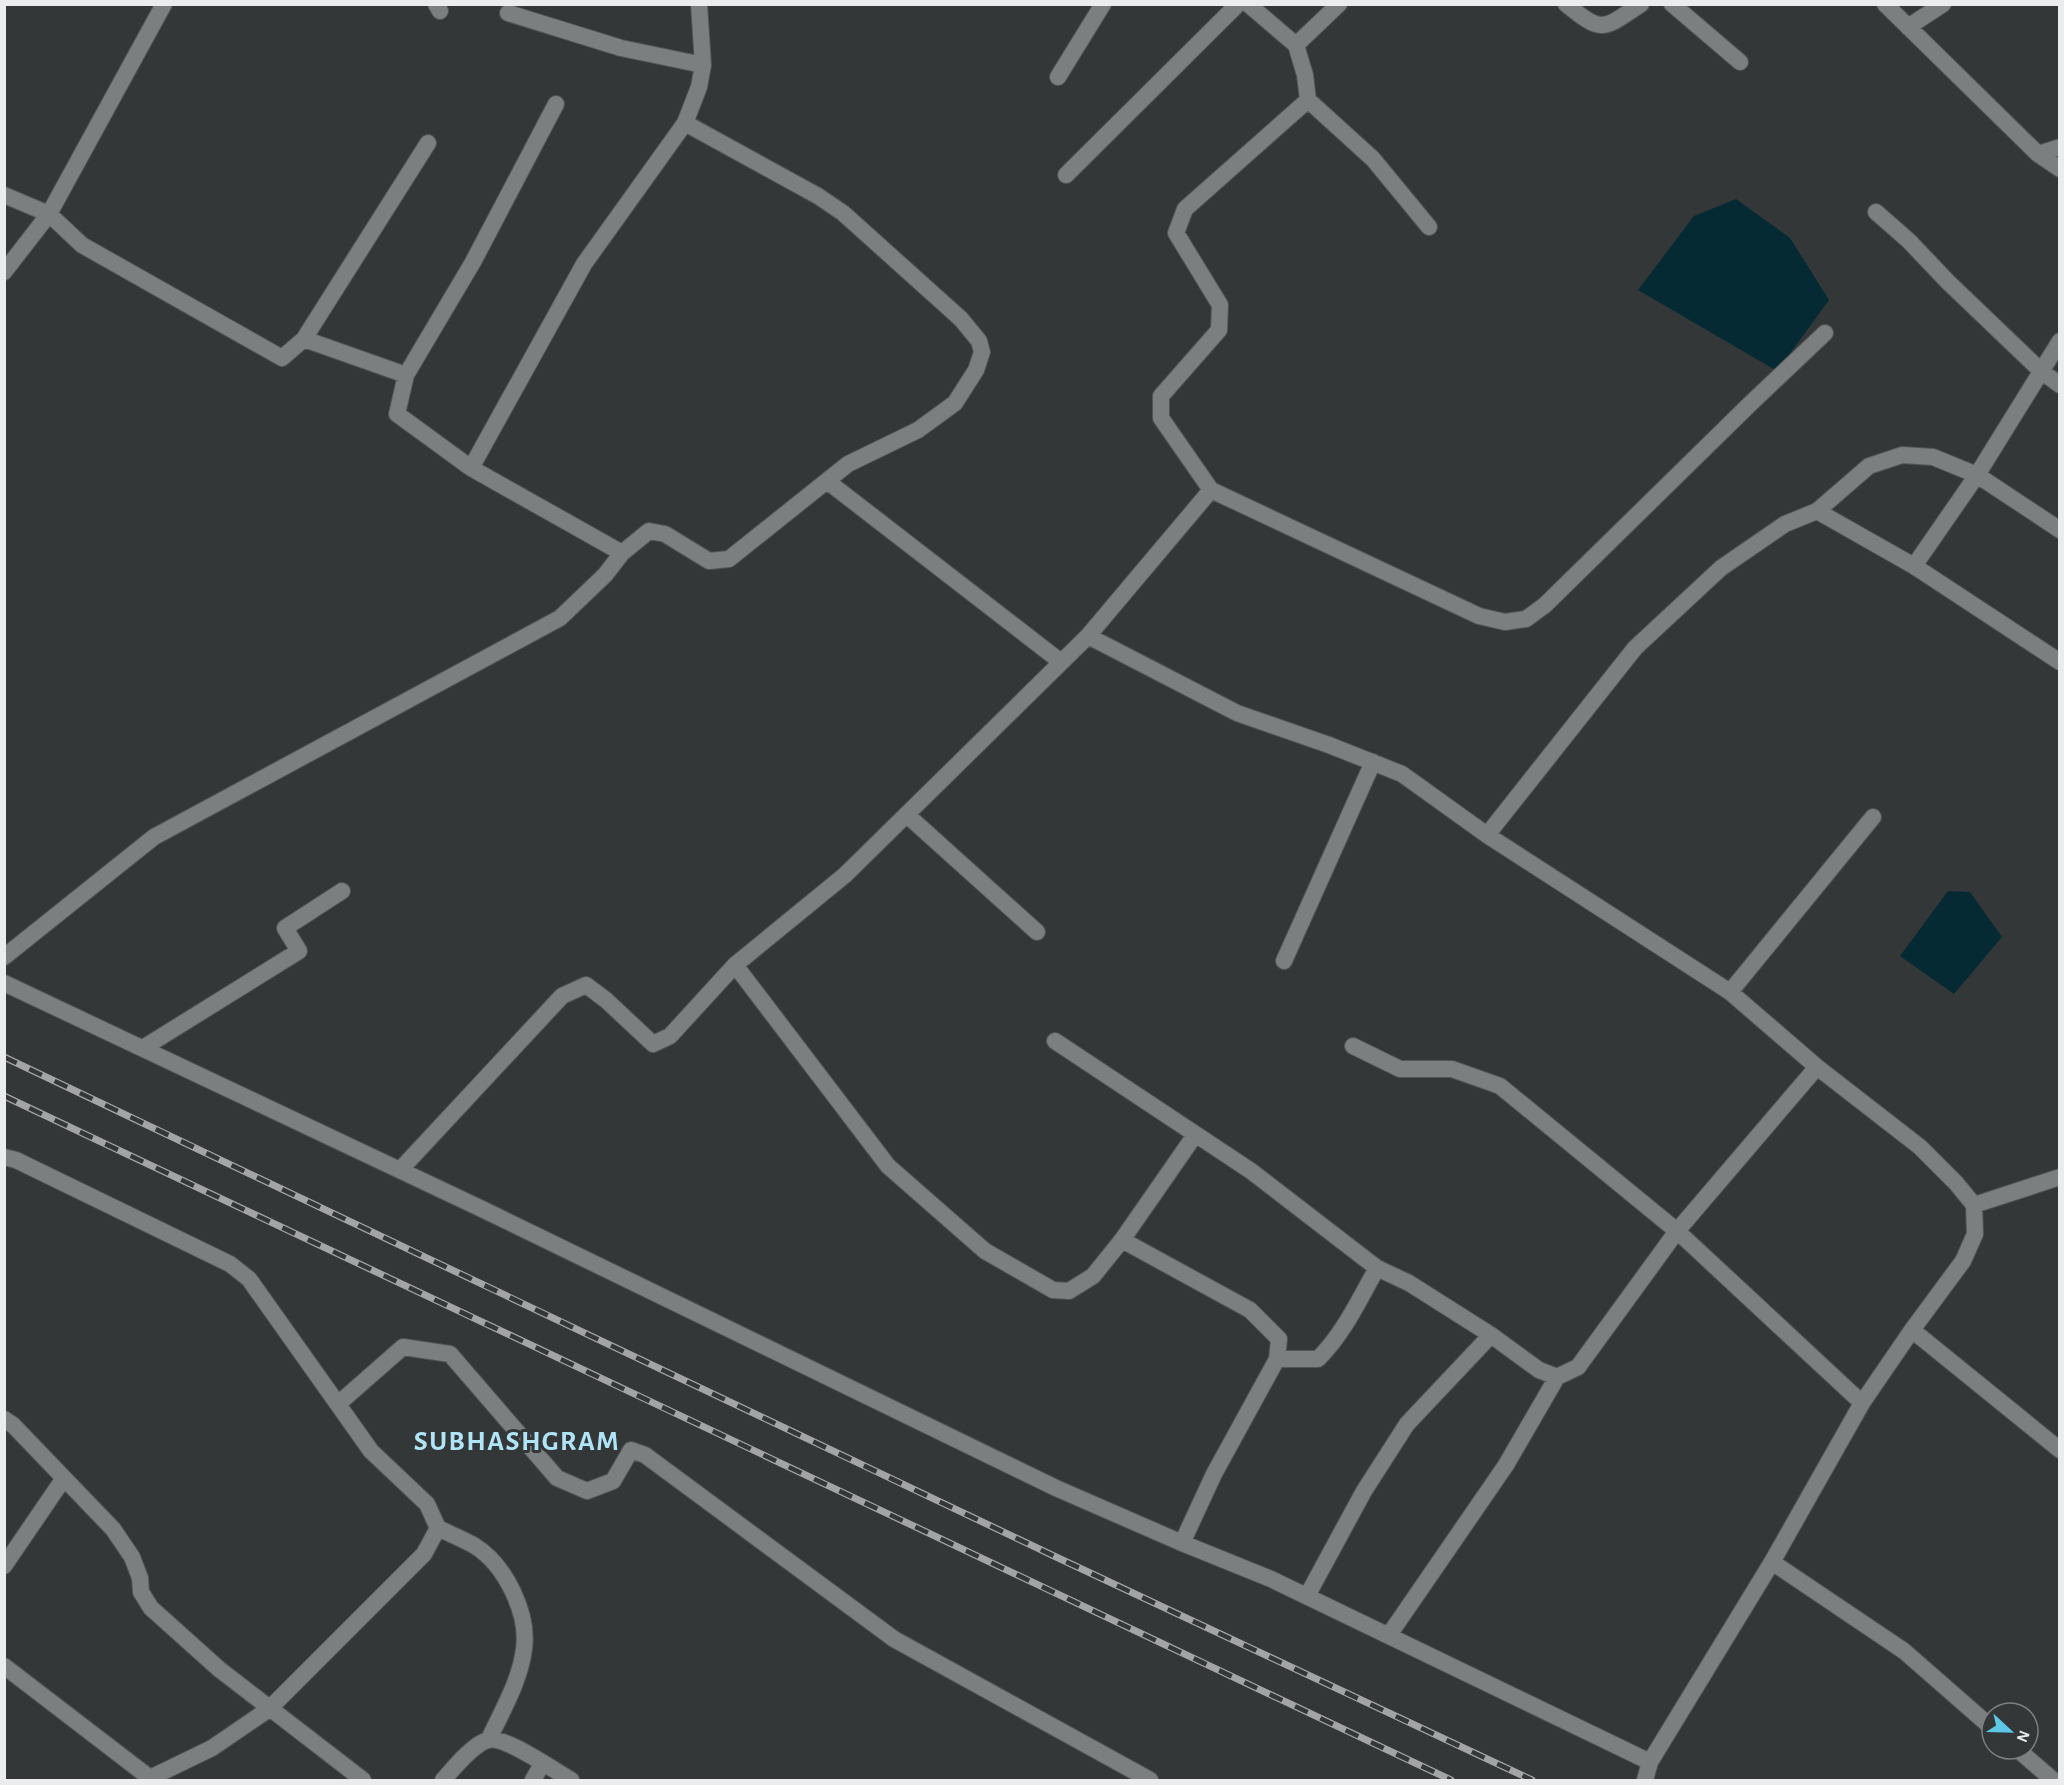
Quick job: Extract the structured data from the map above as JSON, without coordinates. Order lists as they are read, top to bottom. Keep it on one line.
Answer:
{"districts":["SUBHASHGRAM"],"north":"right"}
